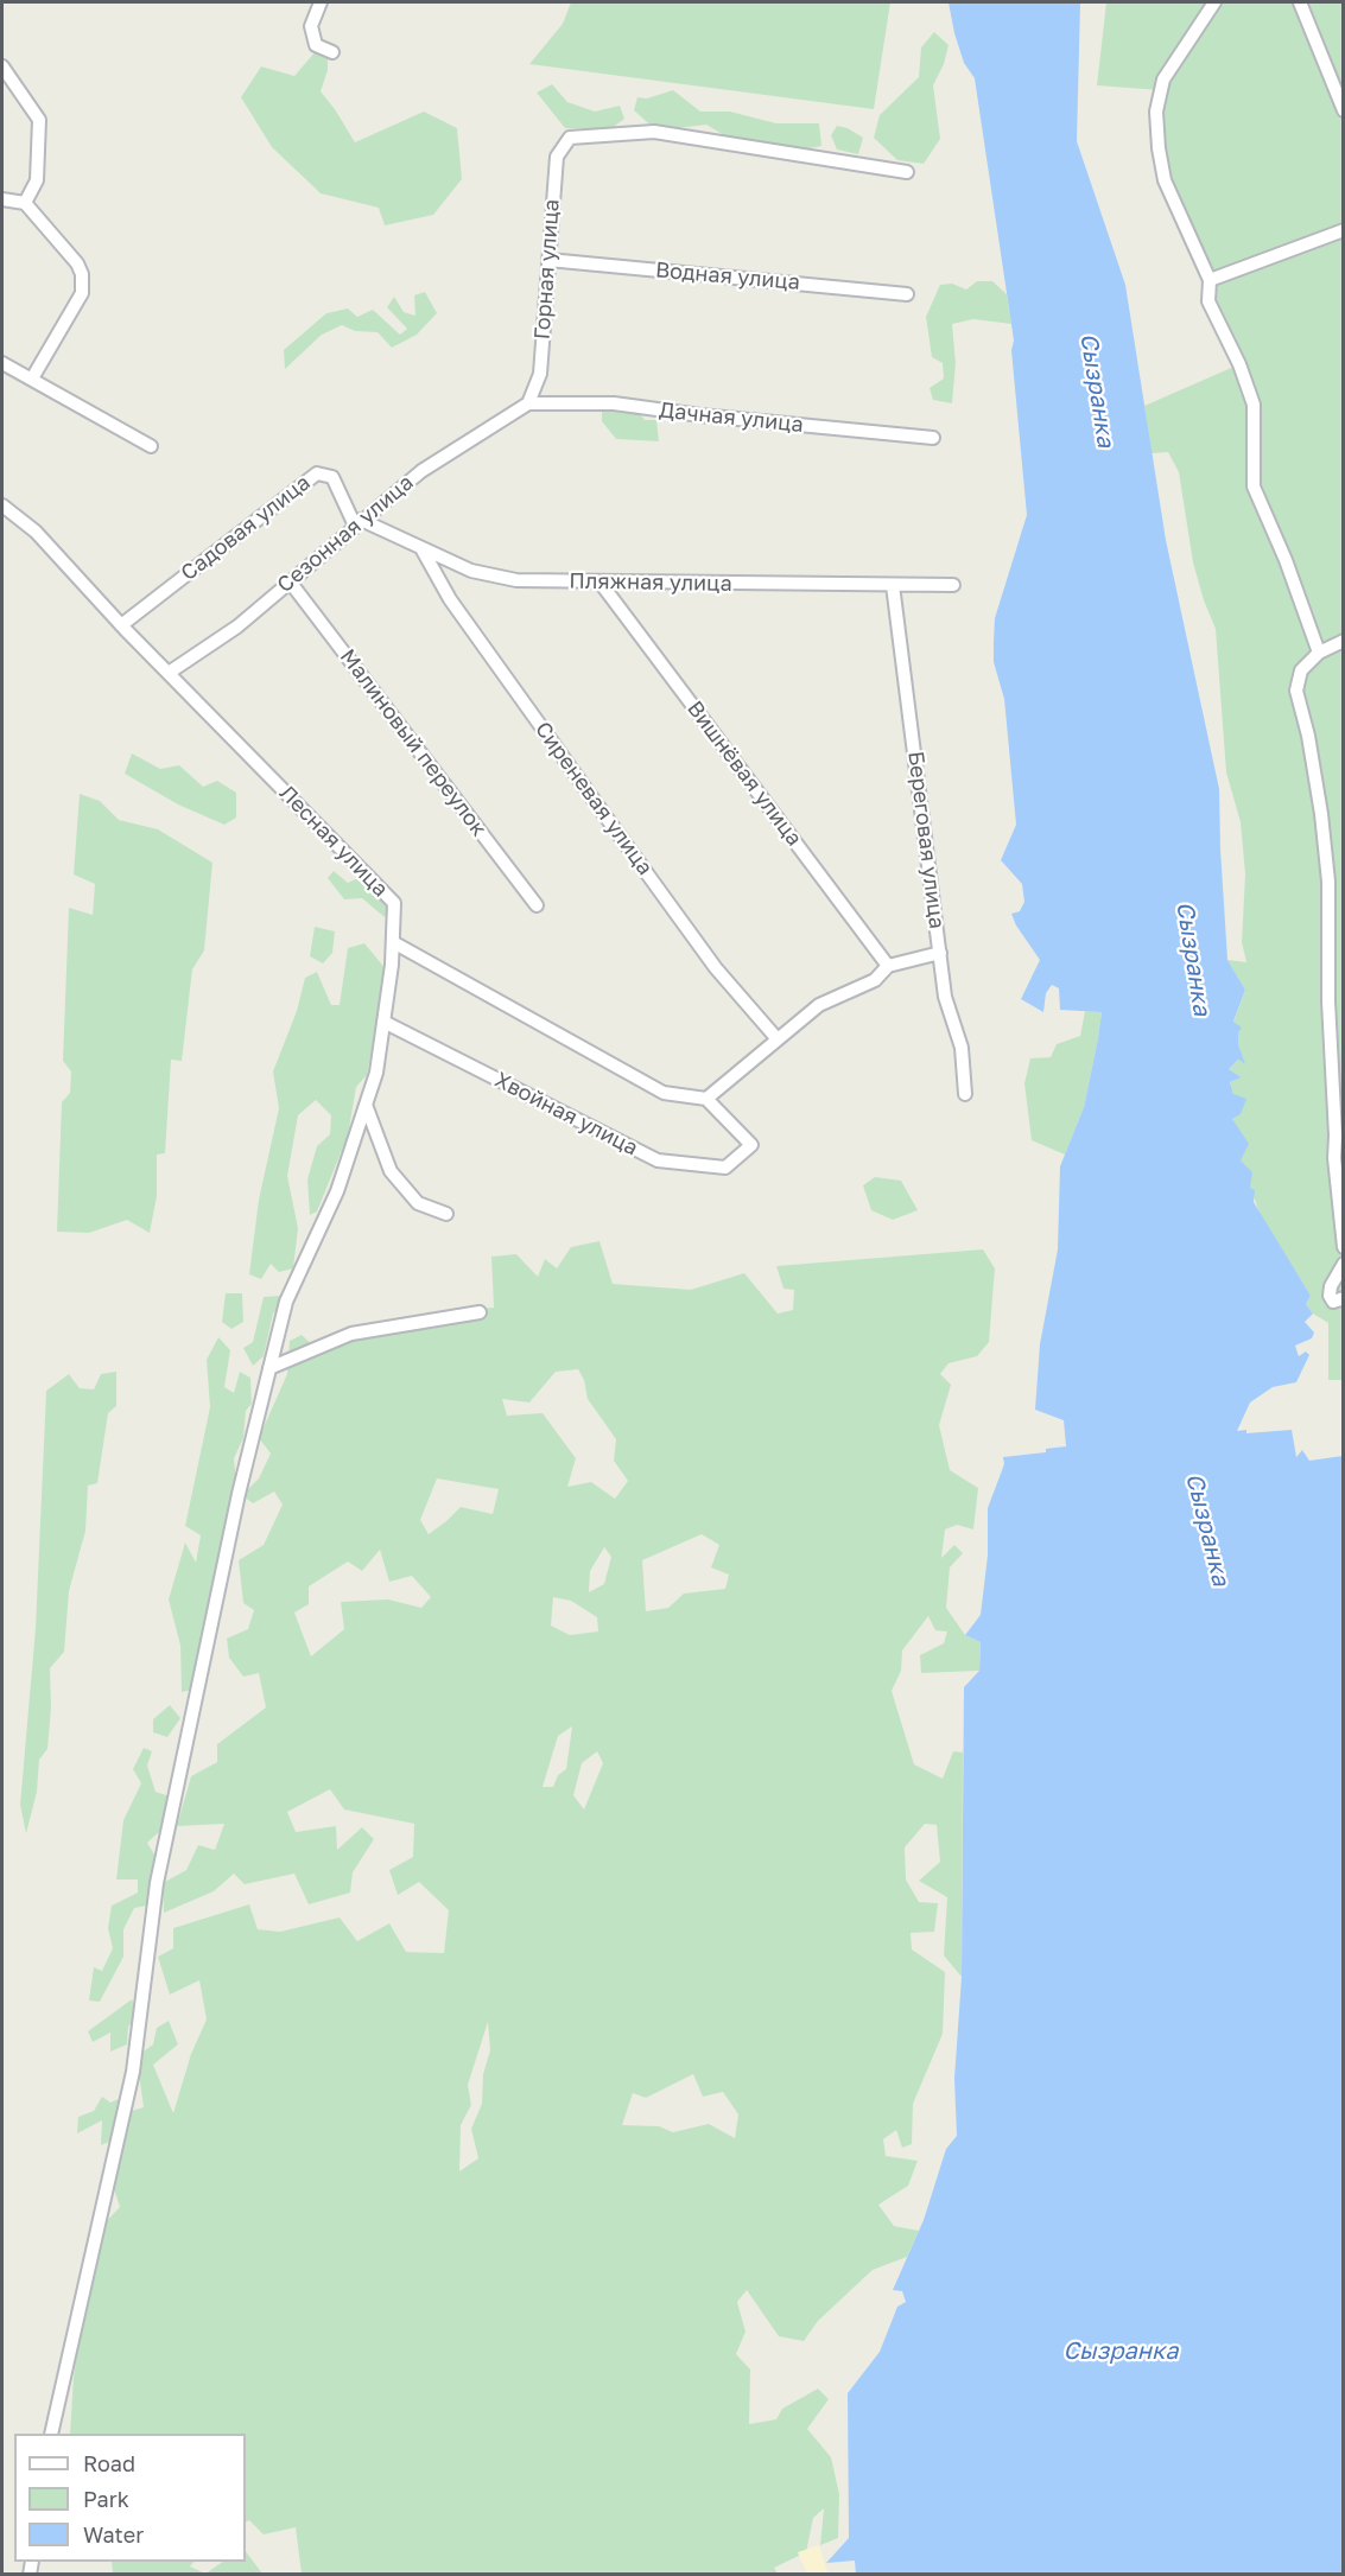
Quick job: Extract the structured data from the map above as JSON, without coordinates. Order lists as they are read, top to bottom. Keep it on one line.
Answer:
{"streets":{"street":["Горная улица","Водная улица","Дачная улица","Садовая улица","Сезонная улица","Пляжная улица","Малиновый переулок","Вишнёвая улица","Сиреневая улица","Береговая улица","Лесная улица","Хвойная улица"]},"crossings":[["Горная улица","Водная улица"],["Горная улица","Дачная улица"],["Горная улица","Сезонная улица"],["Дачная улица","Сезонная улица"],["Садовая улица","Сезонная улица"],["Садовая улица","Пляжная улица"],["Садовая улица","Лесная улица"],["Сезонная улица","Пляжная улица"],["Сезонная улица","Малиновый переулок"],["Сезонная улица","Лесная улица"],["Пляжная улица","Вишнёвая улица"],["Пляжная улица","Сиреневая улица"],["Пляжная улица","Береговая улица"],["Лесная улица","Хвойная улица"]],"water":["Сызранка"],"legend":["Road","Park","Water"]}
